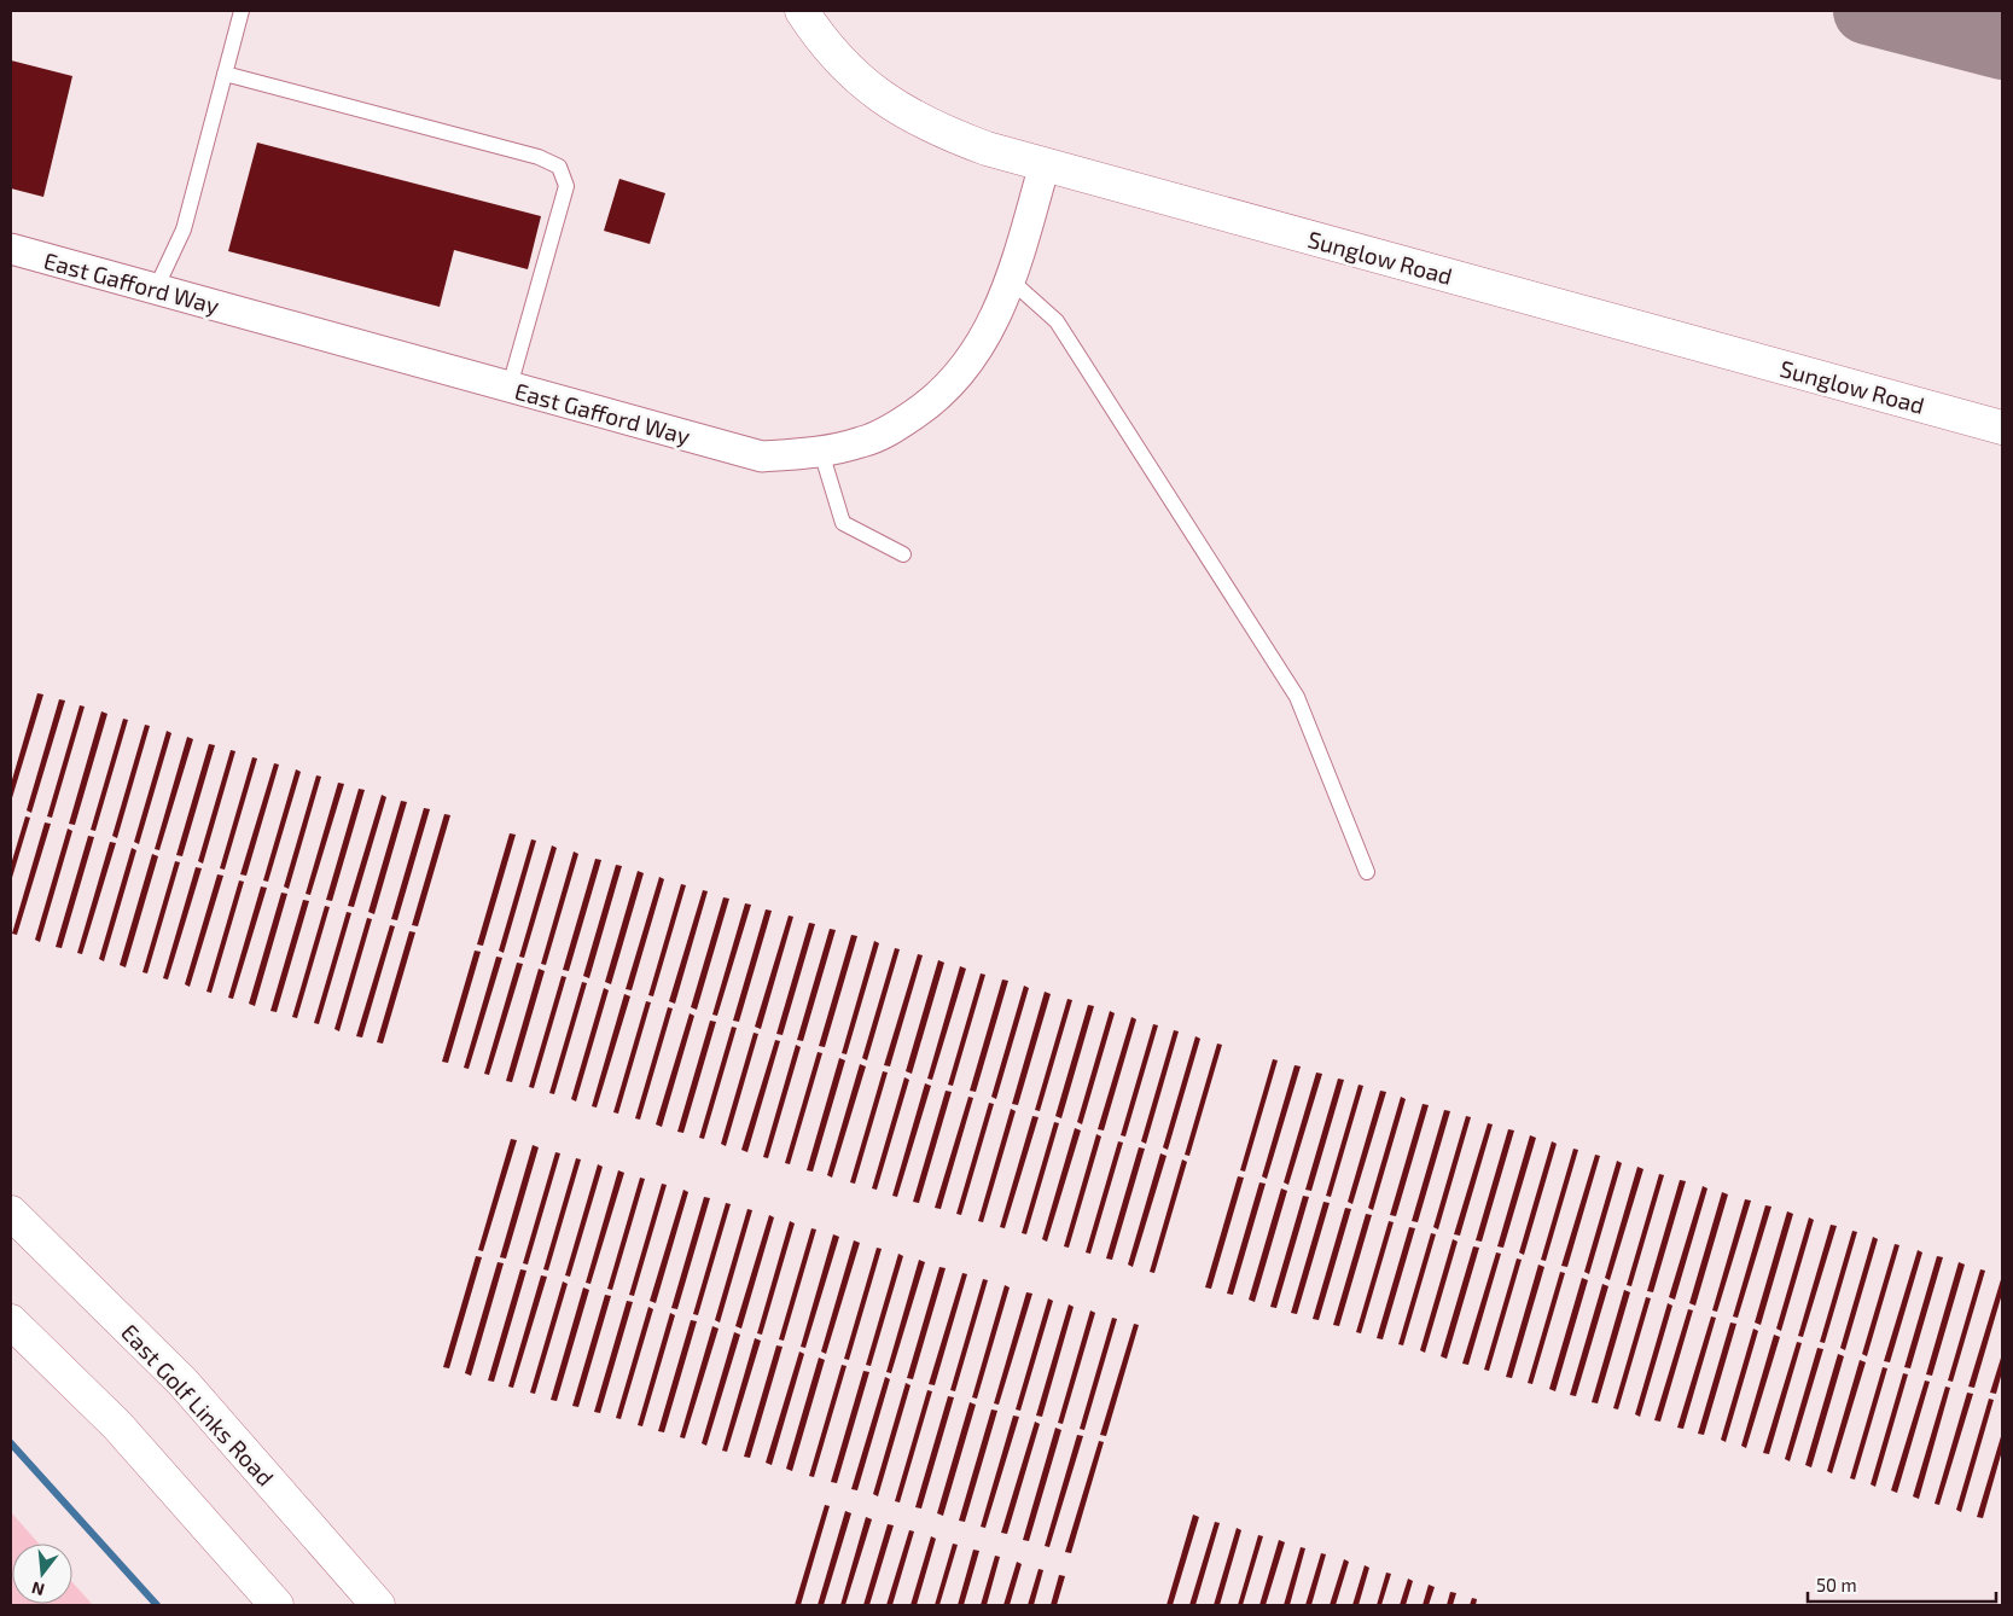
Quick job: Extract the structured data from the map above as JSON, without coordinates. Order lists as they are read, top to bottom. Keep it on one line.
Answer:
{"streets":{"street":["Sunglow Road","East Gafford Way","East Golf Links Road"]},"crossings":[["Sunglow Road","East Gafford Way"]],"scale_bar":"50 m","north":"bottom"}
